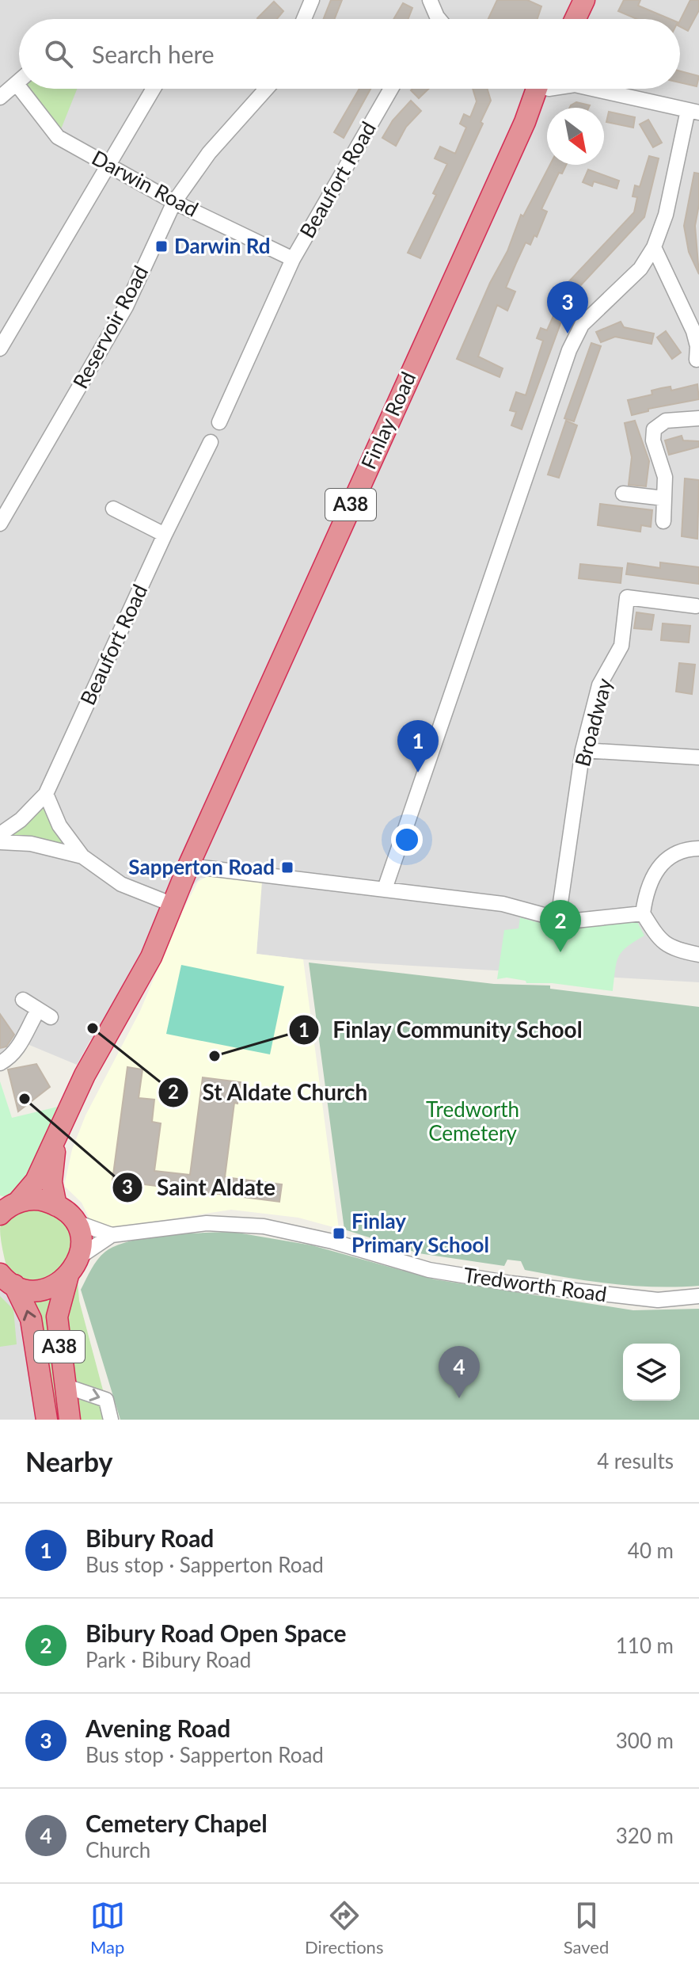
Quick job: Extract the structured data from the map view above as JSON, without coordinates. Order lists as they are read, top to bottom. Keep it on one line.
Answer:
{"streets":{"highway":["Finlay Road","A38"],"street":["Beaufort Road","Darwin Road","Reservoir Road","Broadway","Tredworth Road"]},"crossings":[["Beaufort Road","Darwin Road"],["Darwin Road","Reservoir Road"],["Finlay Road","A38"],["A38","Tredworth Road"]],"parks":["Tredworth Cemetery"],"places":{"transit":["Darwin Rd","Sapperton Road","Finlay Primary School"],"other":["St Aldate Church","Finlay Community School","Saint Aldate"]},"north":"bottom right","page":{"search":"Search here","pins":["3","1","2","4"],"heading":["Nearby","4 results"],"list":[{"mark":"1","name":"Bibury Road","note":"Bus stop · Sapperton Road","value":"40 m"},{"mark":"2","name":"Bibury Road Open Space","note":"Park · Bibury Road","value":"110 m"},{"mark":"3","name":"Avening Road","note":"Bus stop · Sapperton Road","value":"300 m"},{"mark":"4","name":"Cemetery Chapel","note":"Church","value":"320 m"}],"nav":["Map","Directions","Saved"]}}
